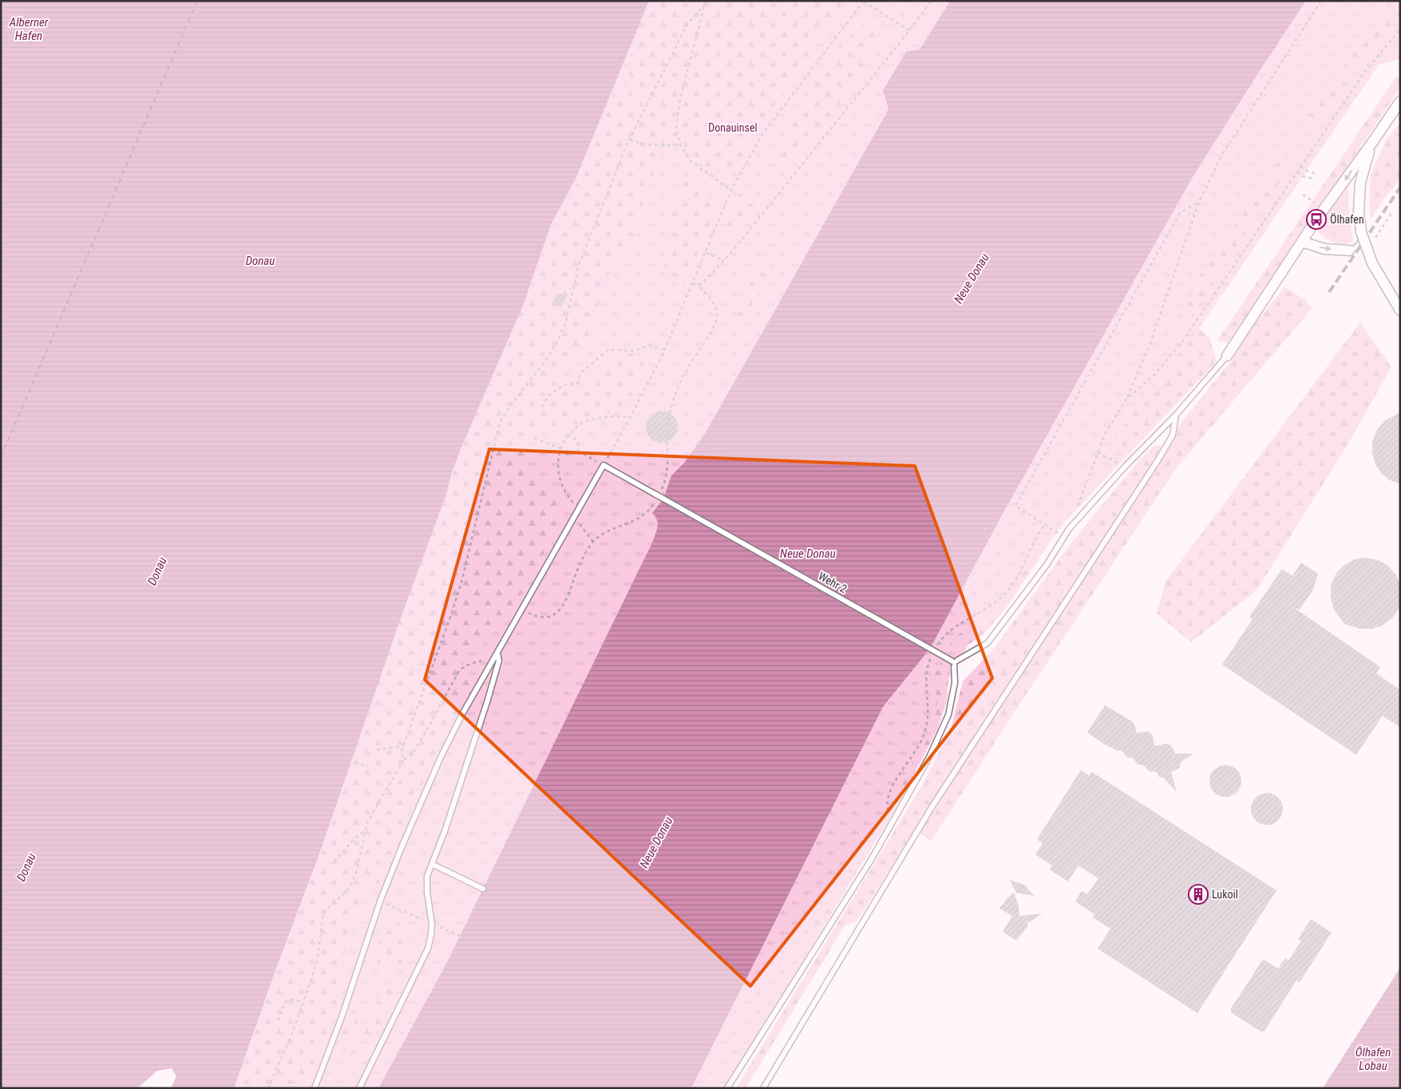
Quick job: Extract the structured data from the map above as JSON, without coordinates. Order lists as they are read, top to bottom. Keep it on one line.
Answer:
{"streets":{"lane":["Wehr 2"]},"water":["Alberner Hafen","Donau","Neue Donau","Ölhafen Lobau"],"parks":["Donauinsel"],"places":{"bus stop":["Ölhafen"],"building":["Lukoil"]}}
